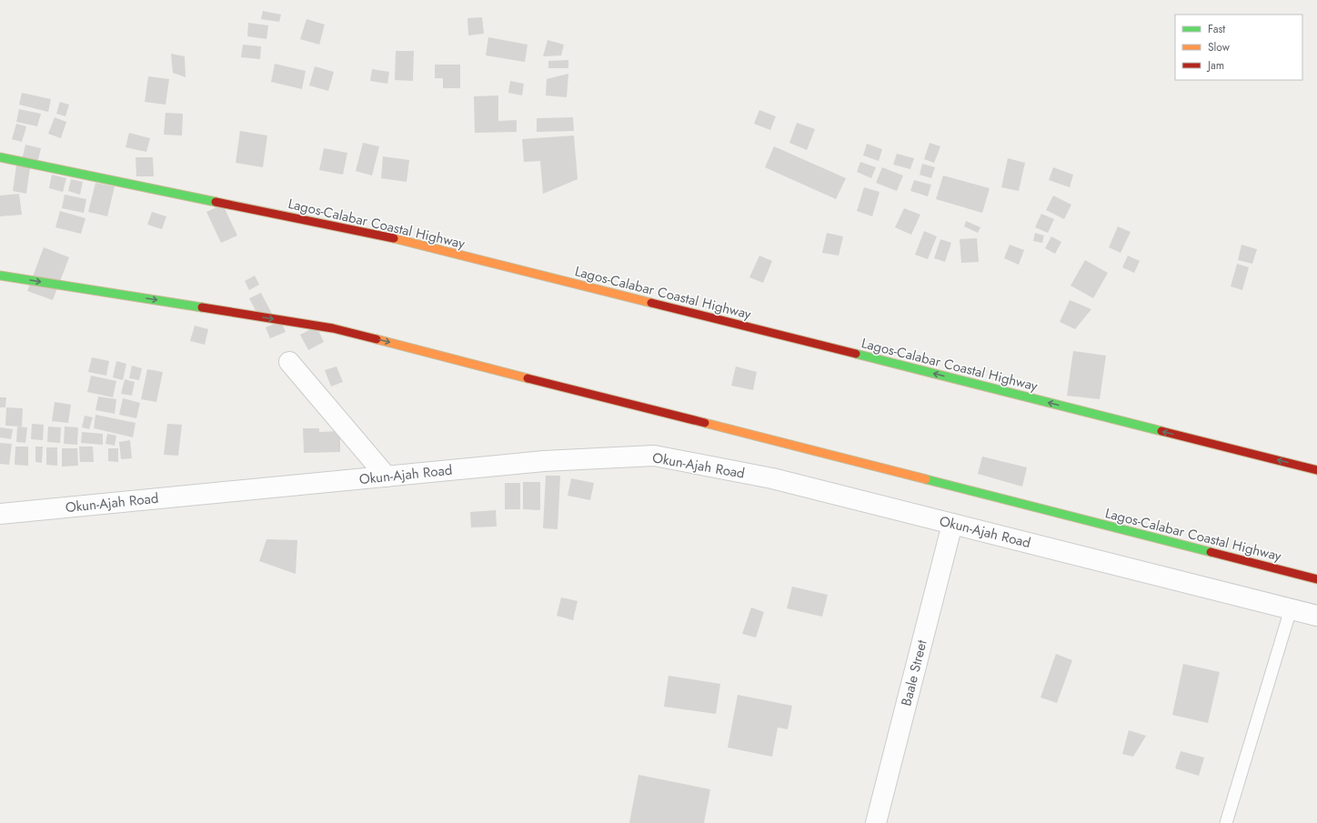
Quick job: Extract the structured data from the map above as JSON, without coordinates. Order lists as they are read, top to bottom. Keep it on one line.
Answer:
{"streets":{"highway":["Lagos-Calabar Coastal Highway"],"street":["Okun-Ajah Road","Baale Street"]},"crossings":[["Okun-Ajah Road","Baale Street"]],"legend":["Fast","Slow","Jam"]}
